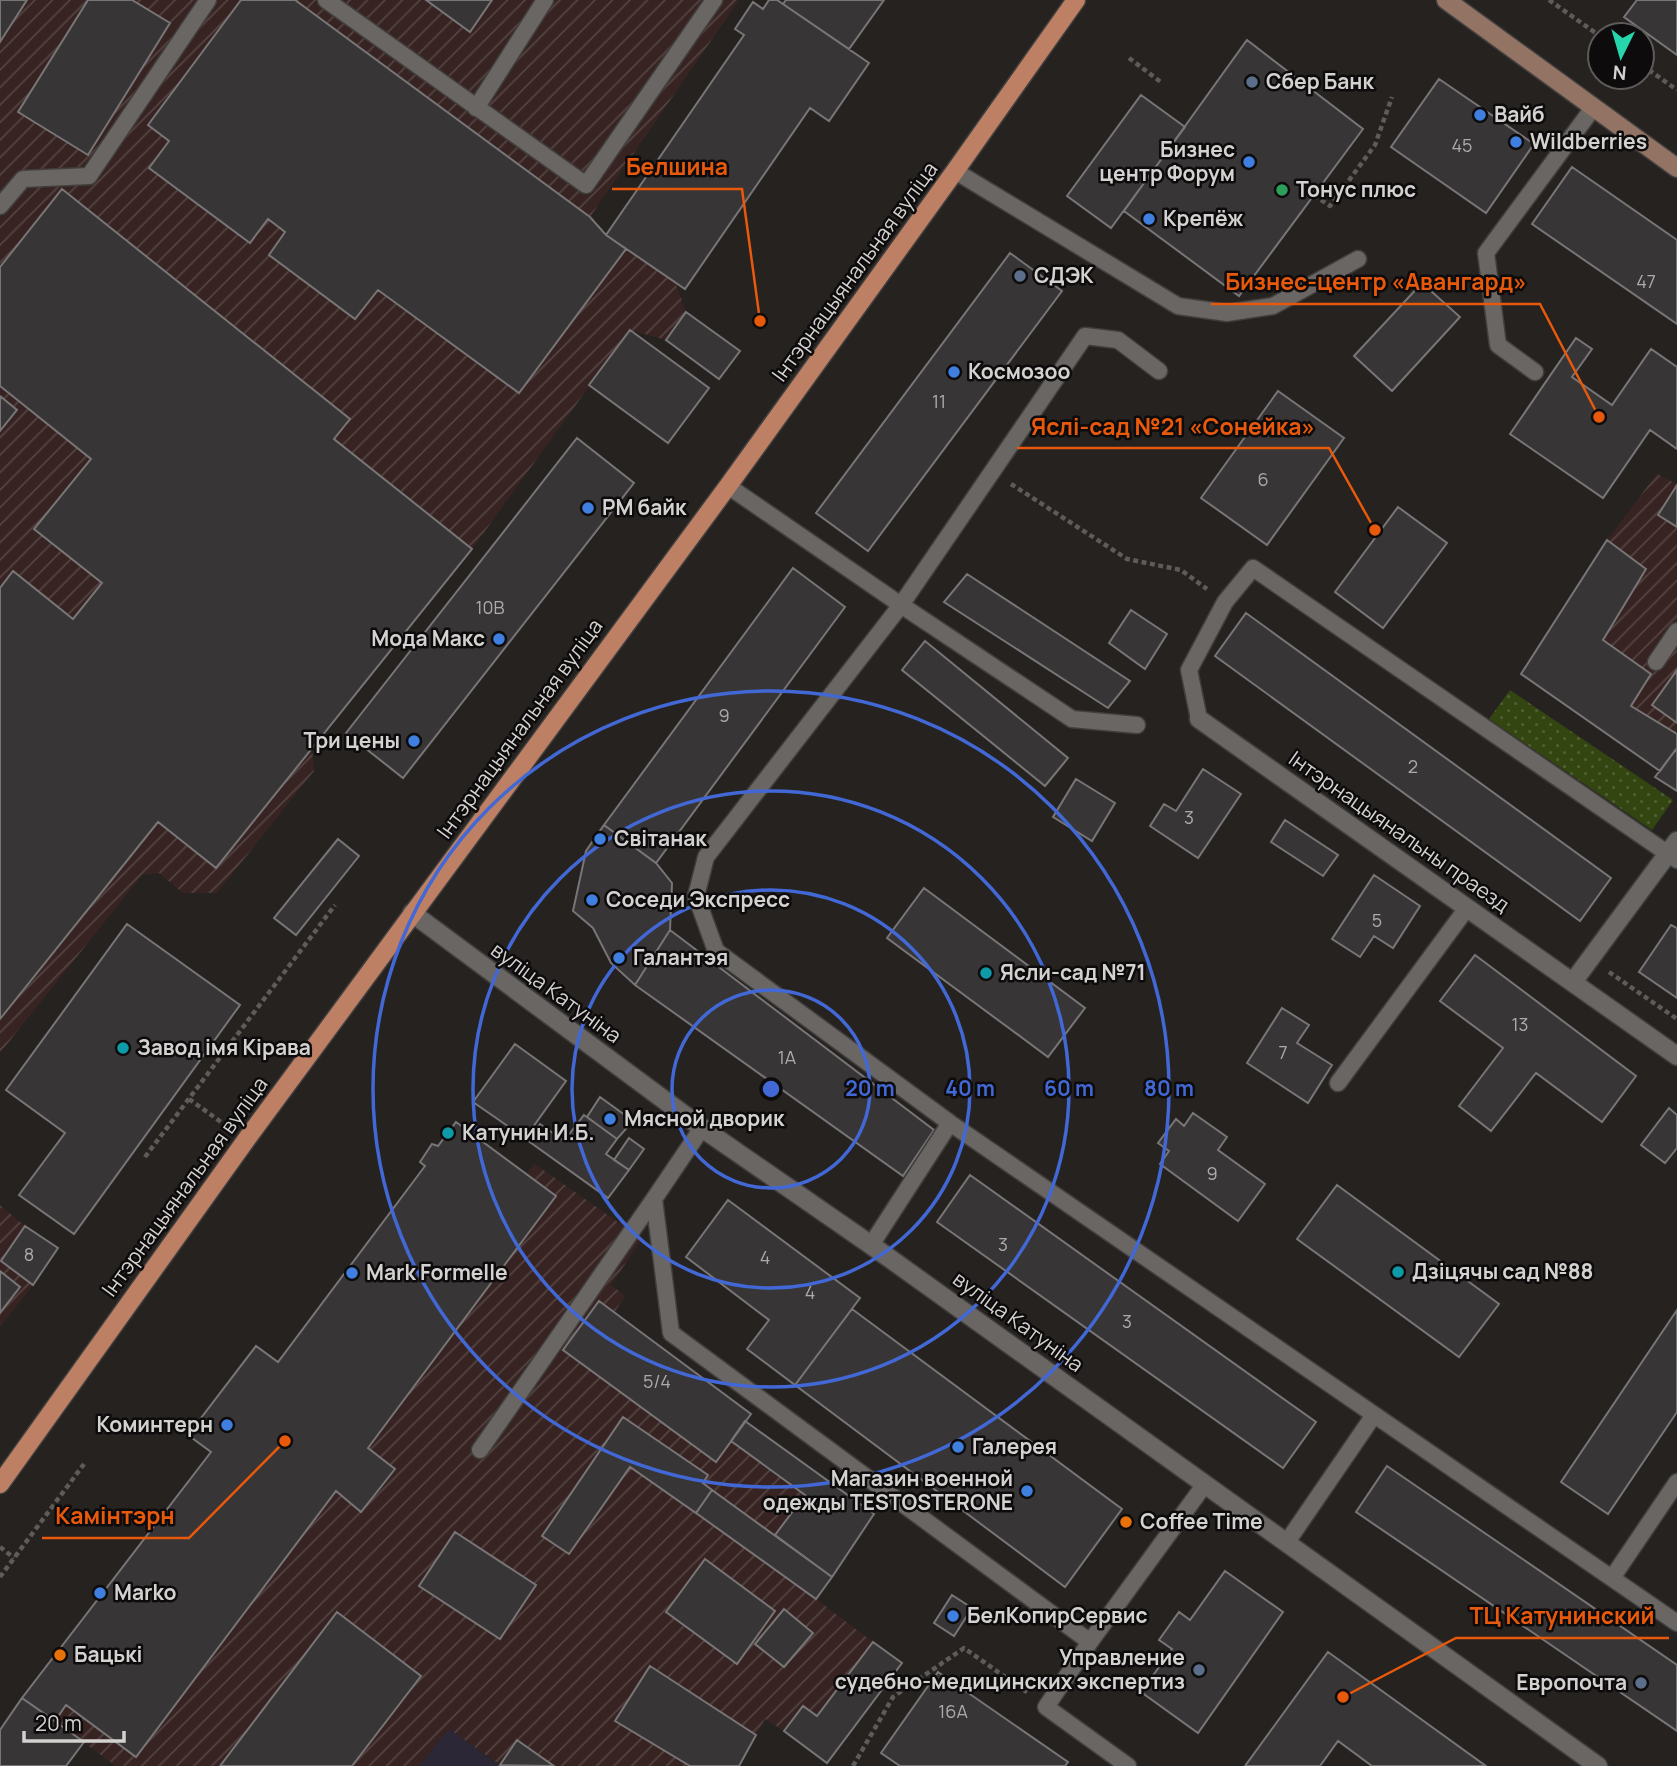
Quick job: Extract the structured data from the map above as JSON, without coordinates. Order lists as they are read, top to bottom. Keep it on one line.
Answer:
{"streets":{"main road":["Інтэрнацыянальная вуліца"],"street":["Інтэрнацыянальны праезд","вуліца Катуніна"]},"crossings":[["Інтэрнацыянальная вуліца","вуліца Катуніна"]],"places":["Сбер Банк","Вайб","Wildberries","Бизнес центр Форум","Тонус плюс","Крепёж","СДЭК","Белшина","Космозоо","Бизнес-центр «Авангард»","РМ байк","Яслі-сад №21 «Сонейка»","Мода Макс","Три цены","Світанак","Соседи Экспресс","Галантэя","Ясли-сад №71","Завод імя Кірава","Мясной дворик","Катунин И.Б.","Дзіцячы сад №88","Mark Formelle","Коминтерн","Камінтэрн","Галерея","Магазин военной одежды TESTOSTERONE","Coffee Time","Marko","БелКопирСервис","Бацькі","Управление судебно-медицинских экспертиз","Европочта","ТЦ Катунинский"],"house_numbers":["45","47","11","6","10В","9","2","3","5","13","7","1А","9","3","8","4","4","3","5/4","16А"],"scale_bar":"20 m","north":"bottom","rings":["20 m","40 m","60 m","80 m"]}
